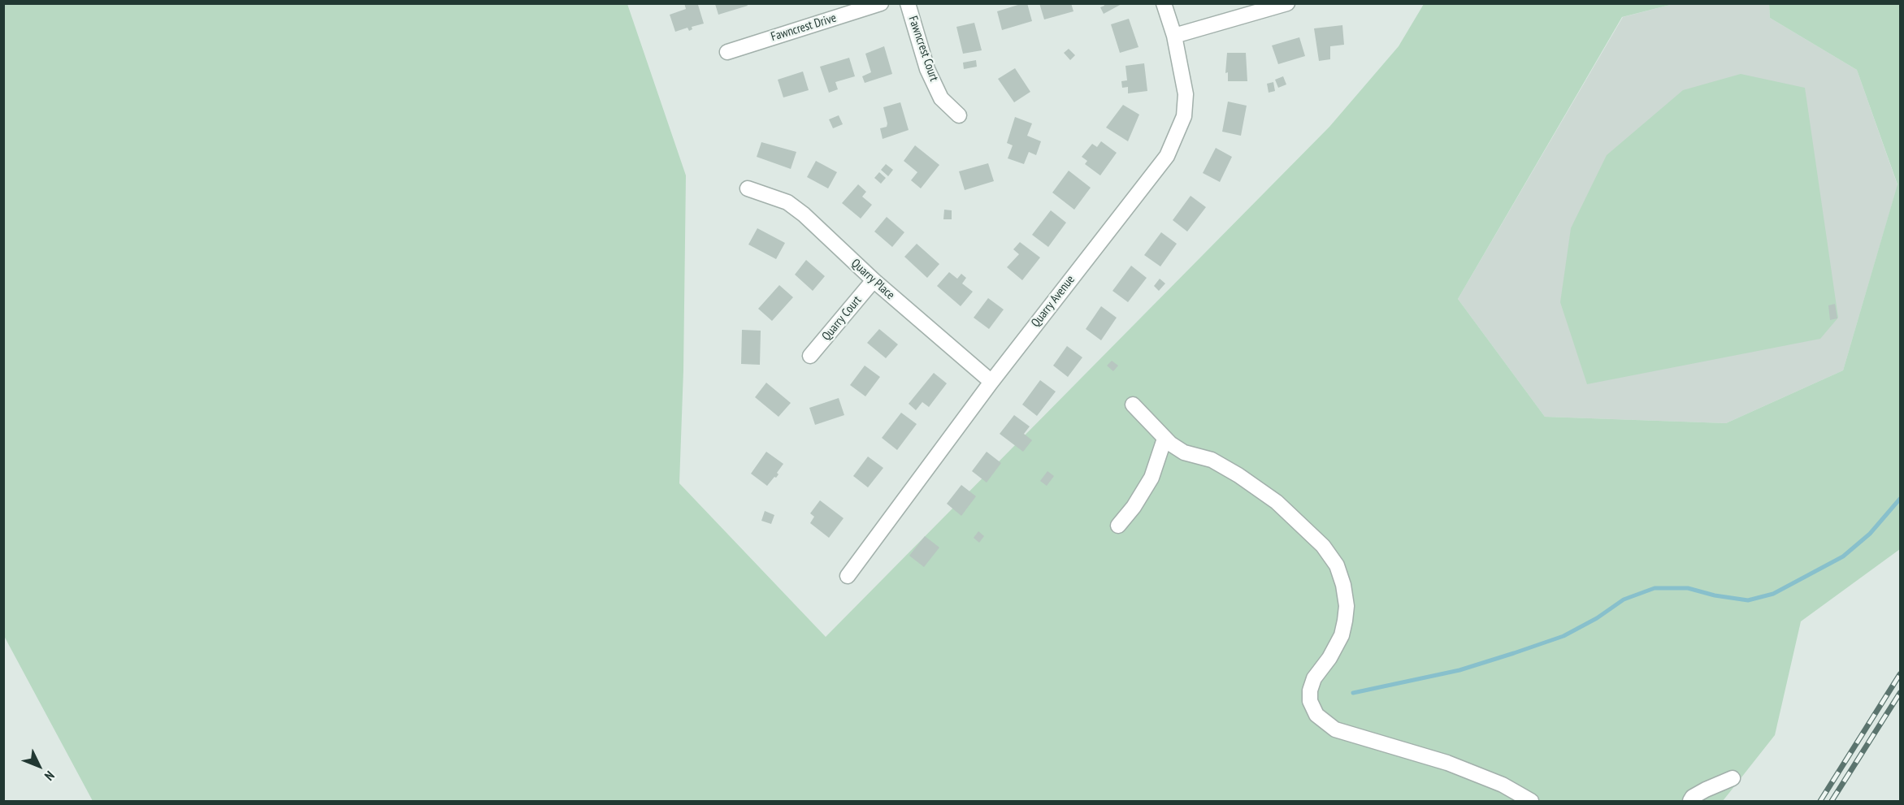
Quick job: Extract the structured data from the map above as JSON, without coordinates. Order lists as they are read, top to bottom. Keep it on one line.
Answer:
{"streets":{"street":["Fawncrest Drive","Fawncrest Court","Quarry Place","Quarry Avenue","Quarry Court"]},"crossings":[["Quarry Place","Quarry Avenue"],["Quarry Place","Quarry Court"]],"north":"bottom right"}
